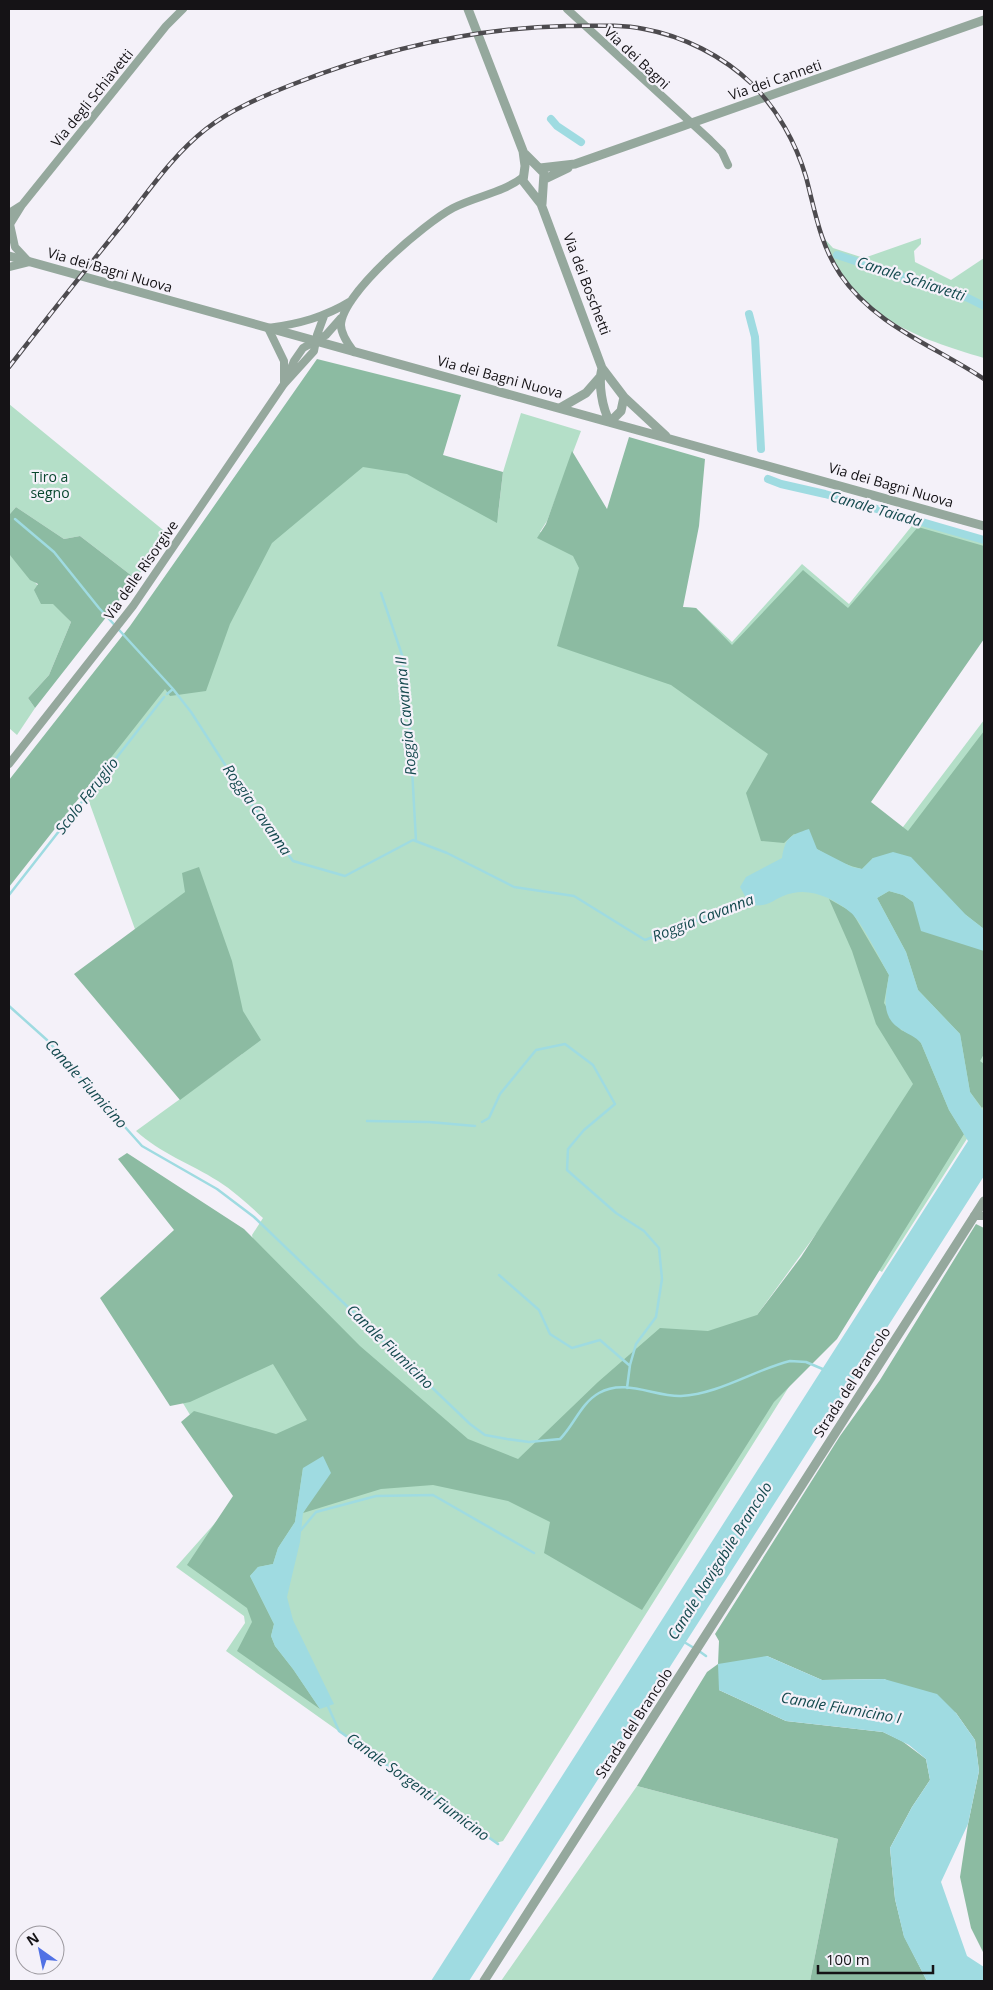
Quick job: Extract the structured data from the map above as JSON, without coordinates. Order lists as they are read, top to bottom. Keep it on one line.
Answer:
{"streets":{"street":["Via dei Bagni","Via dei Canneti","Via degli Schiavetti","Via dei Bagni Nuova","Via dei Boschetti","Via delle Risorgive","Strada del Brancolo"]},"crossings":[["Via dei Bagni","Via dei Canneti"],["Via dei Canneti","Via dei Boschetti"],["Via degli Schiavetti","Via dei Bagni Nuova"],["Via dei Bagni Nuova","Via dei Boschetti"],["Via dei Bagni Nuova","Via delle Risorgive"]],"water":["Canale Schiavetti","Canale Taiada","Roggia Cavanna II","Scolo Feruglio","Roggia Cavanna","Canale Fiumicino","Canale Navigabile Brancolo","Canale Fiumicino I","Canale Sorgenti Fiumicino"],"parks":["Tiro a segno"],"scale_bar":"100 m","north":"top left"}
